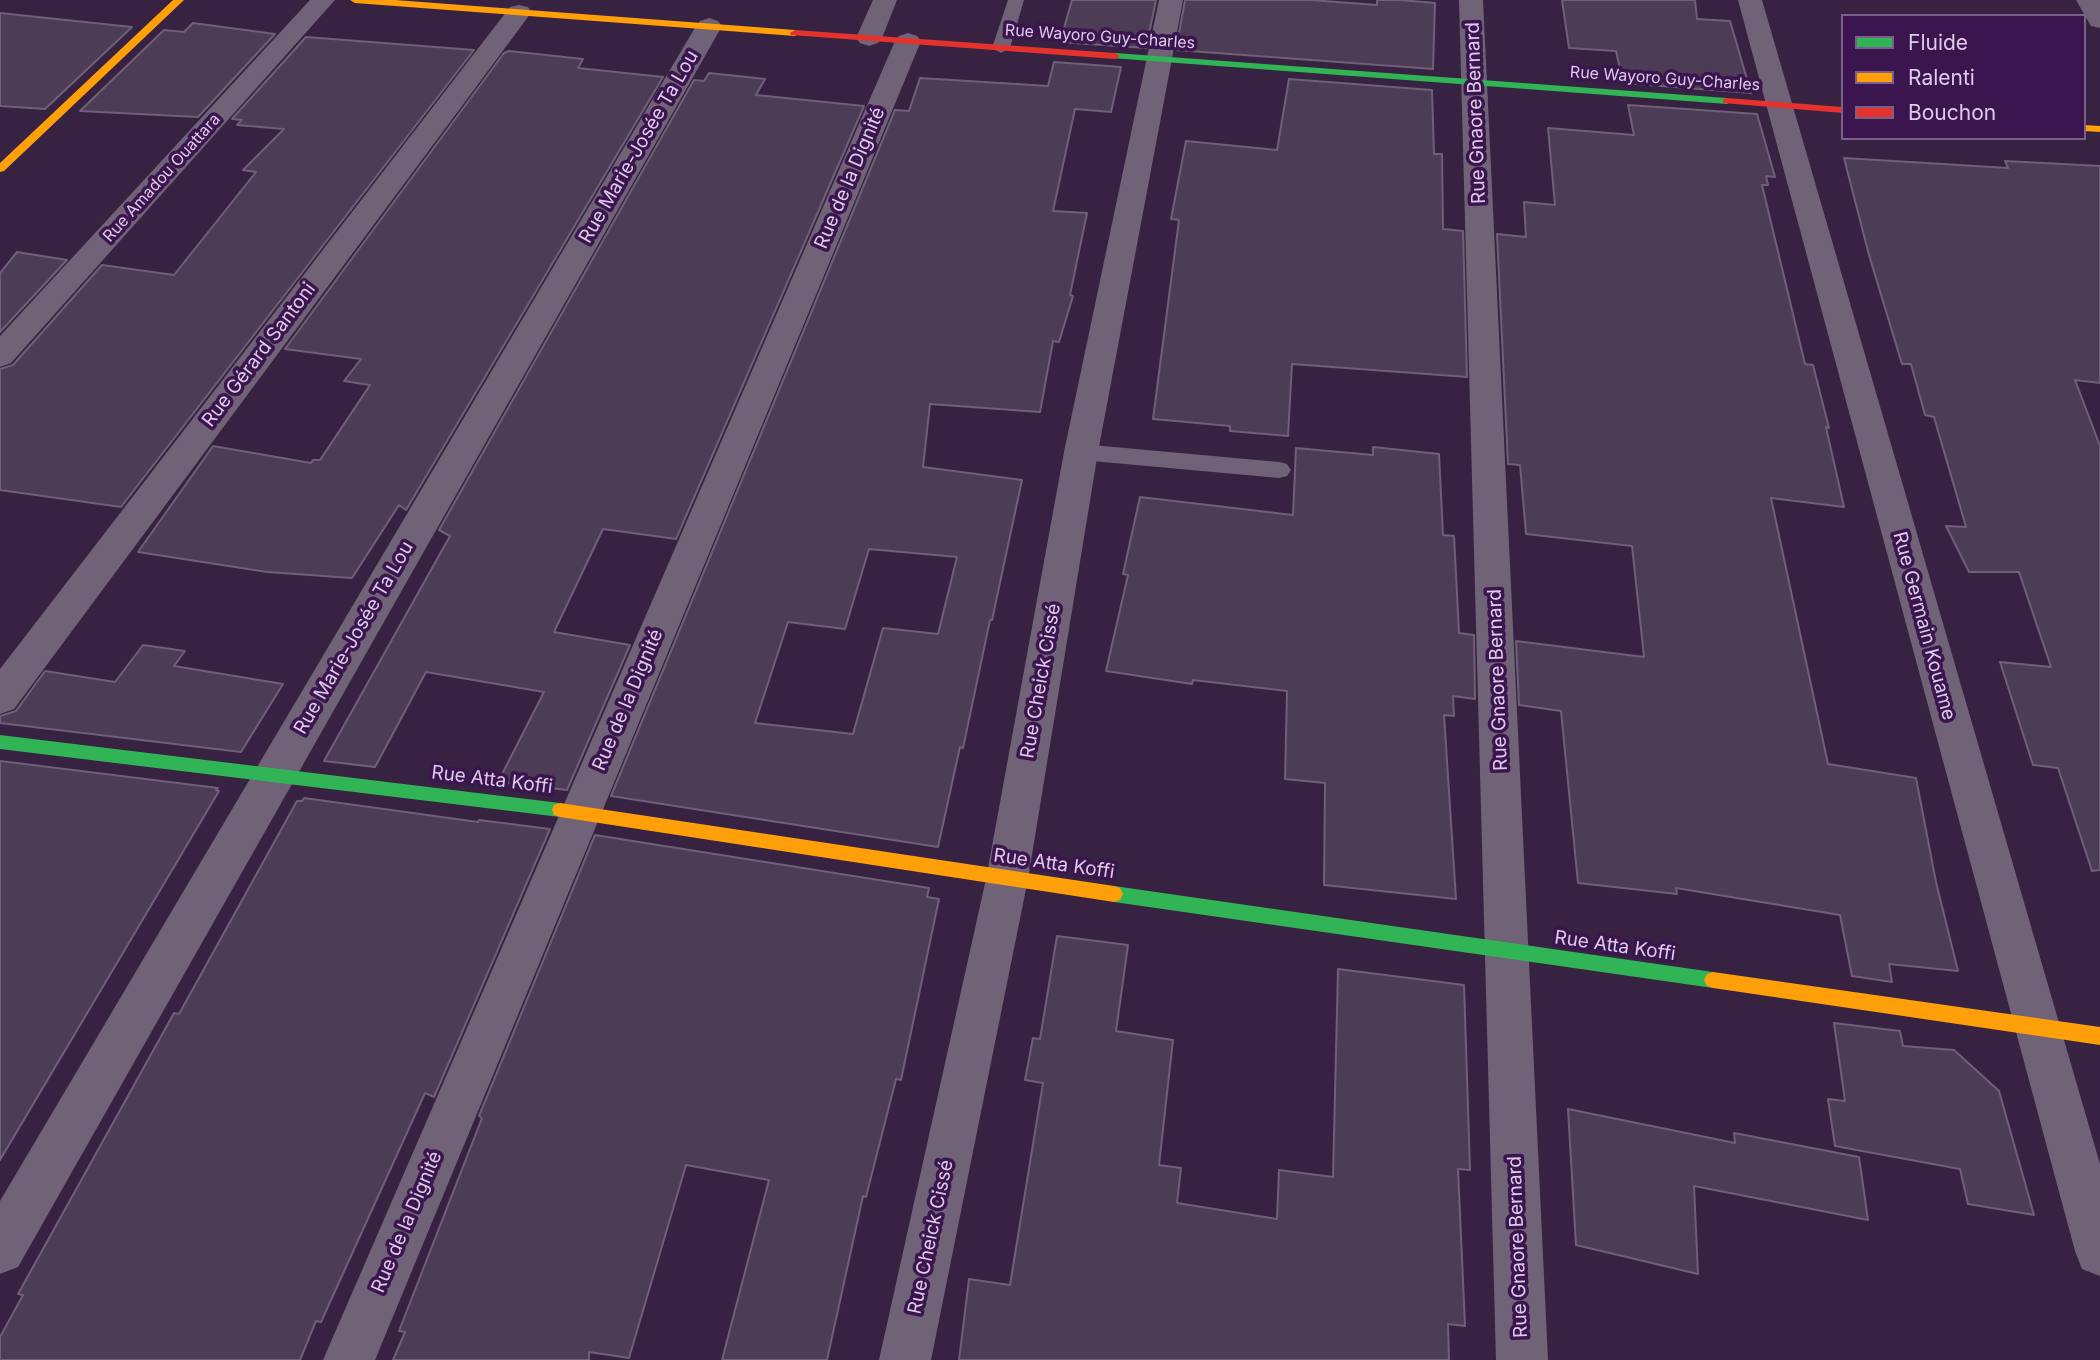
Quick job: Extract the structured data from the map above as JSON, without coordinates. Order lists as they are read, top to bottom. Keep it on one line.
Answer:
{"streets":{"street":["Rue Wayoro Guy-Charles","Rue Gnaore Bernard","Rue Marie-Josée Ta Lou","Rue Amadou Ouattara","Rue de la Dignité","Rue Gérard Santoni","Rue Germain Kouame","Rue Cheick Cissé","Rue Atta Koffi"]},"crossings":[["Rue Wayoro Guy-Charles","Rue Gnaore Bernard"],["Rue Wayoro Guy-Charles","Rue Marie-Josée Ta Lou"],["Rue Wayoro Guy-Charles","Rue de la Dignité"],["Rue Wayoro Guy-Charles","Rue Gérard Santoni"],["Rue Wayoro Guy-Charles","Rue Germain Kouame"],["Rue Wayoro Guy-Charles","Rue Cheick Cissé"],["Rue Gnaore Bernard","Rue Atta Koffi"],["Rue Marie-Josée Ta Lou","Rue Atta Koffi"],["Rue de la Dignité","Rue Atta Koffi"],["Rue Germain Kouame","Rue Atta Koffi"],["Rue Cheick Cissé","Rue Atta Koffi"]],"legend":["Fluide","Ralenti","Bouchon"]}
